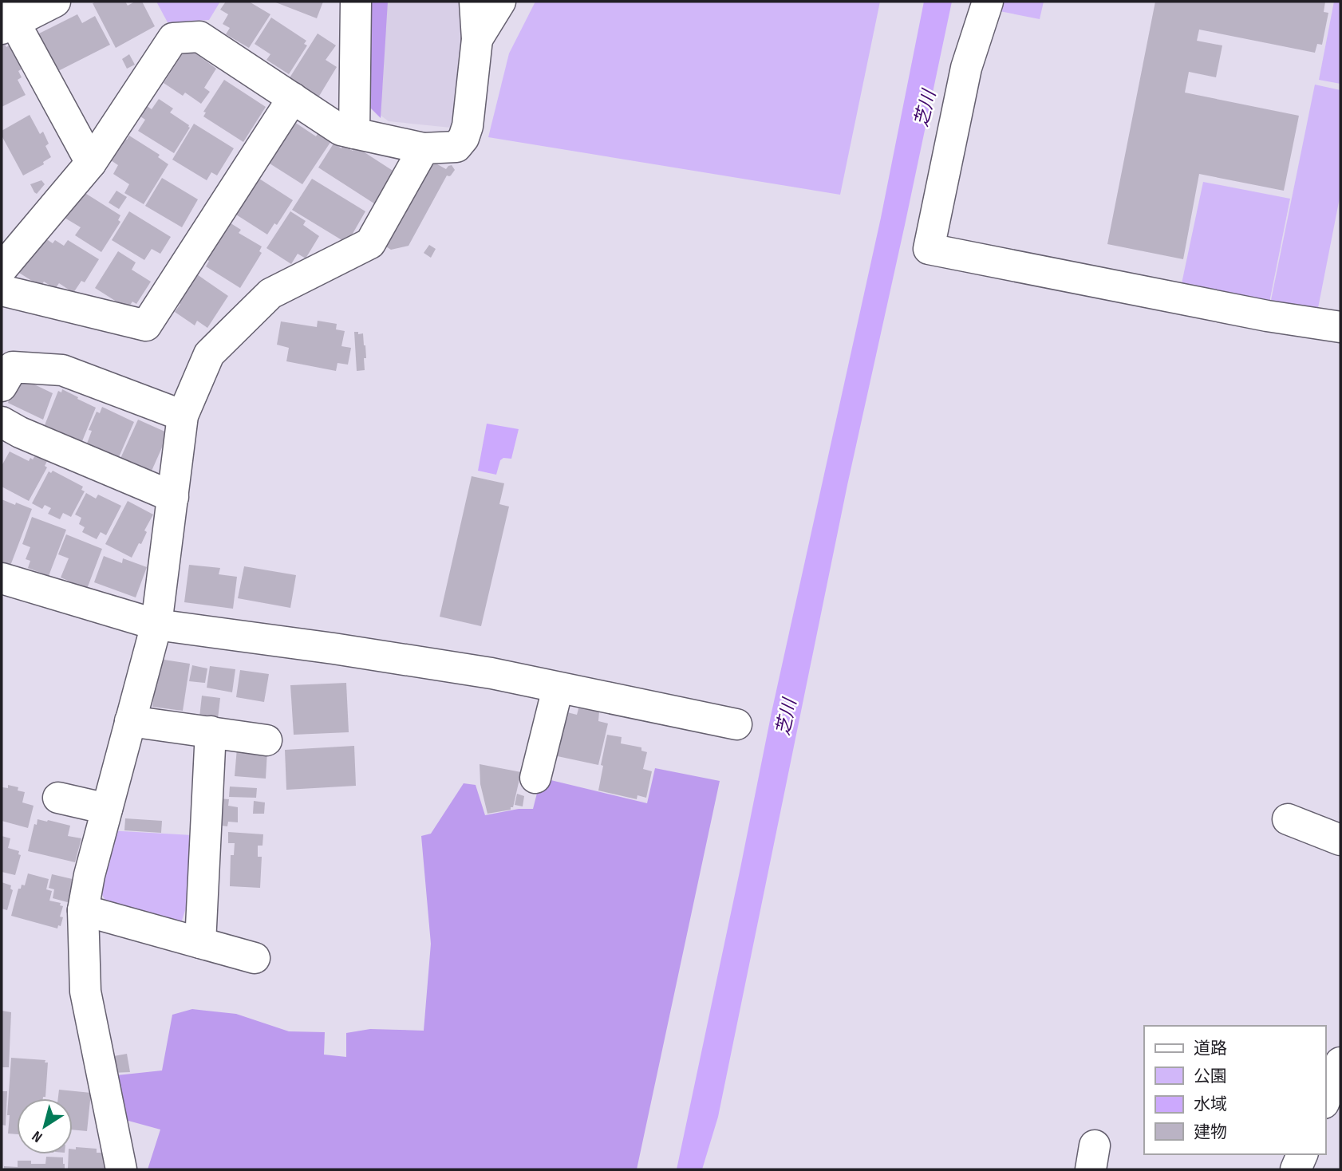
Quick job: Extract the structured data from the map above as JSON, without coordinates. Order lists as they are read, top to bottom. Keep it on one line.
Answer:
{"water":["芝川"],"legend":["道路","公園","水域","建物"],"north":"bottom left"}
